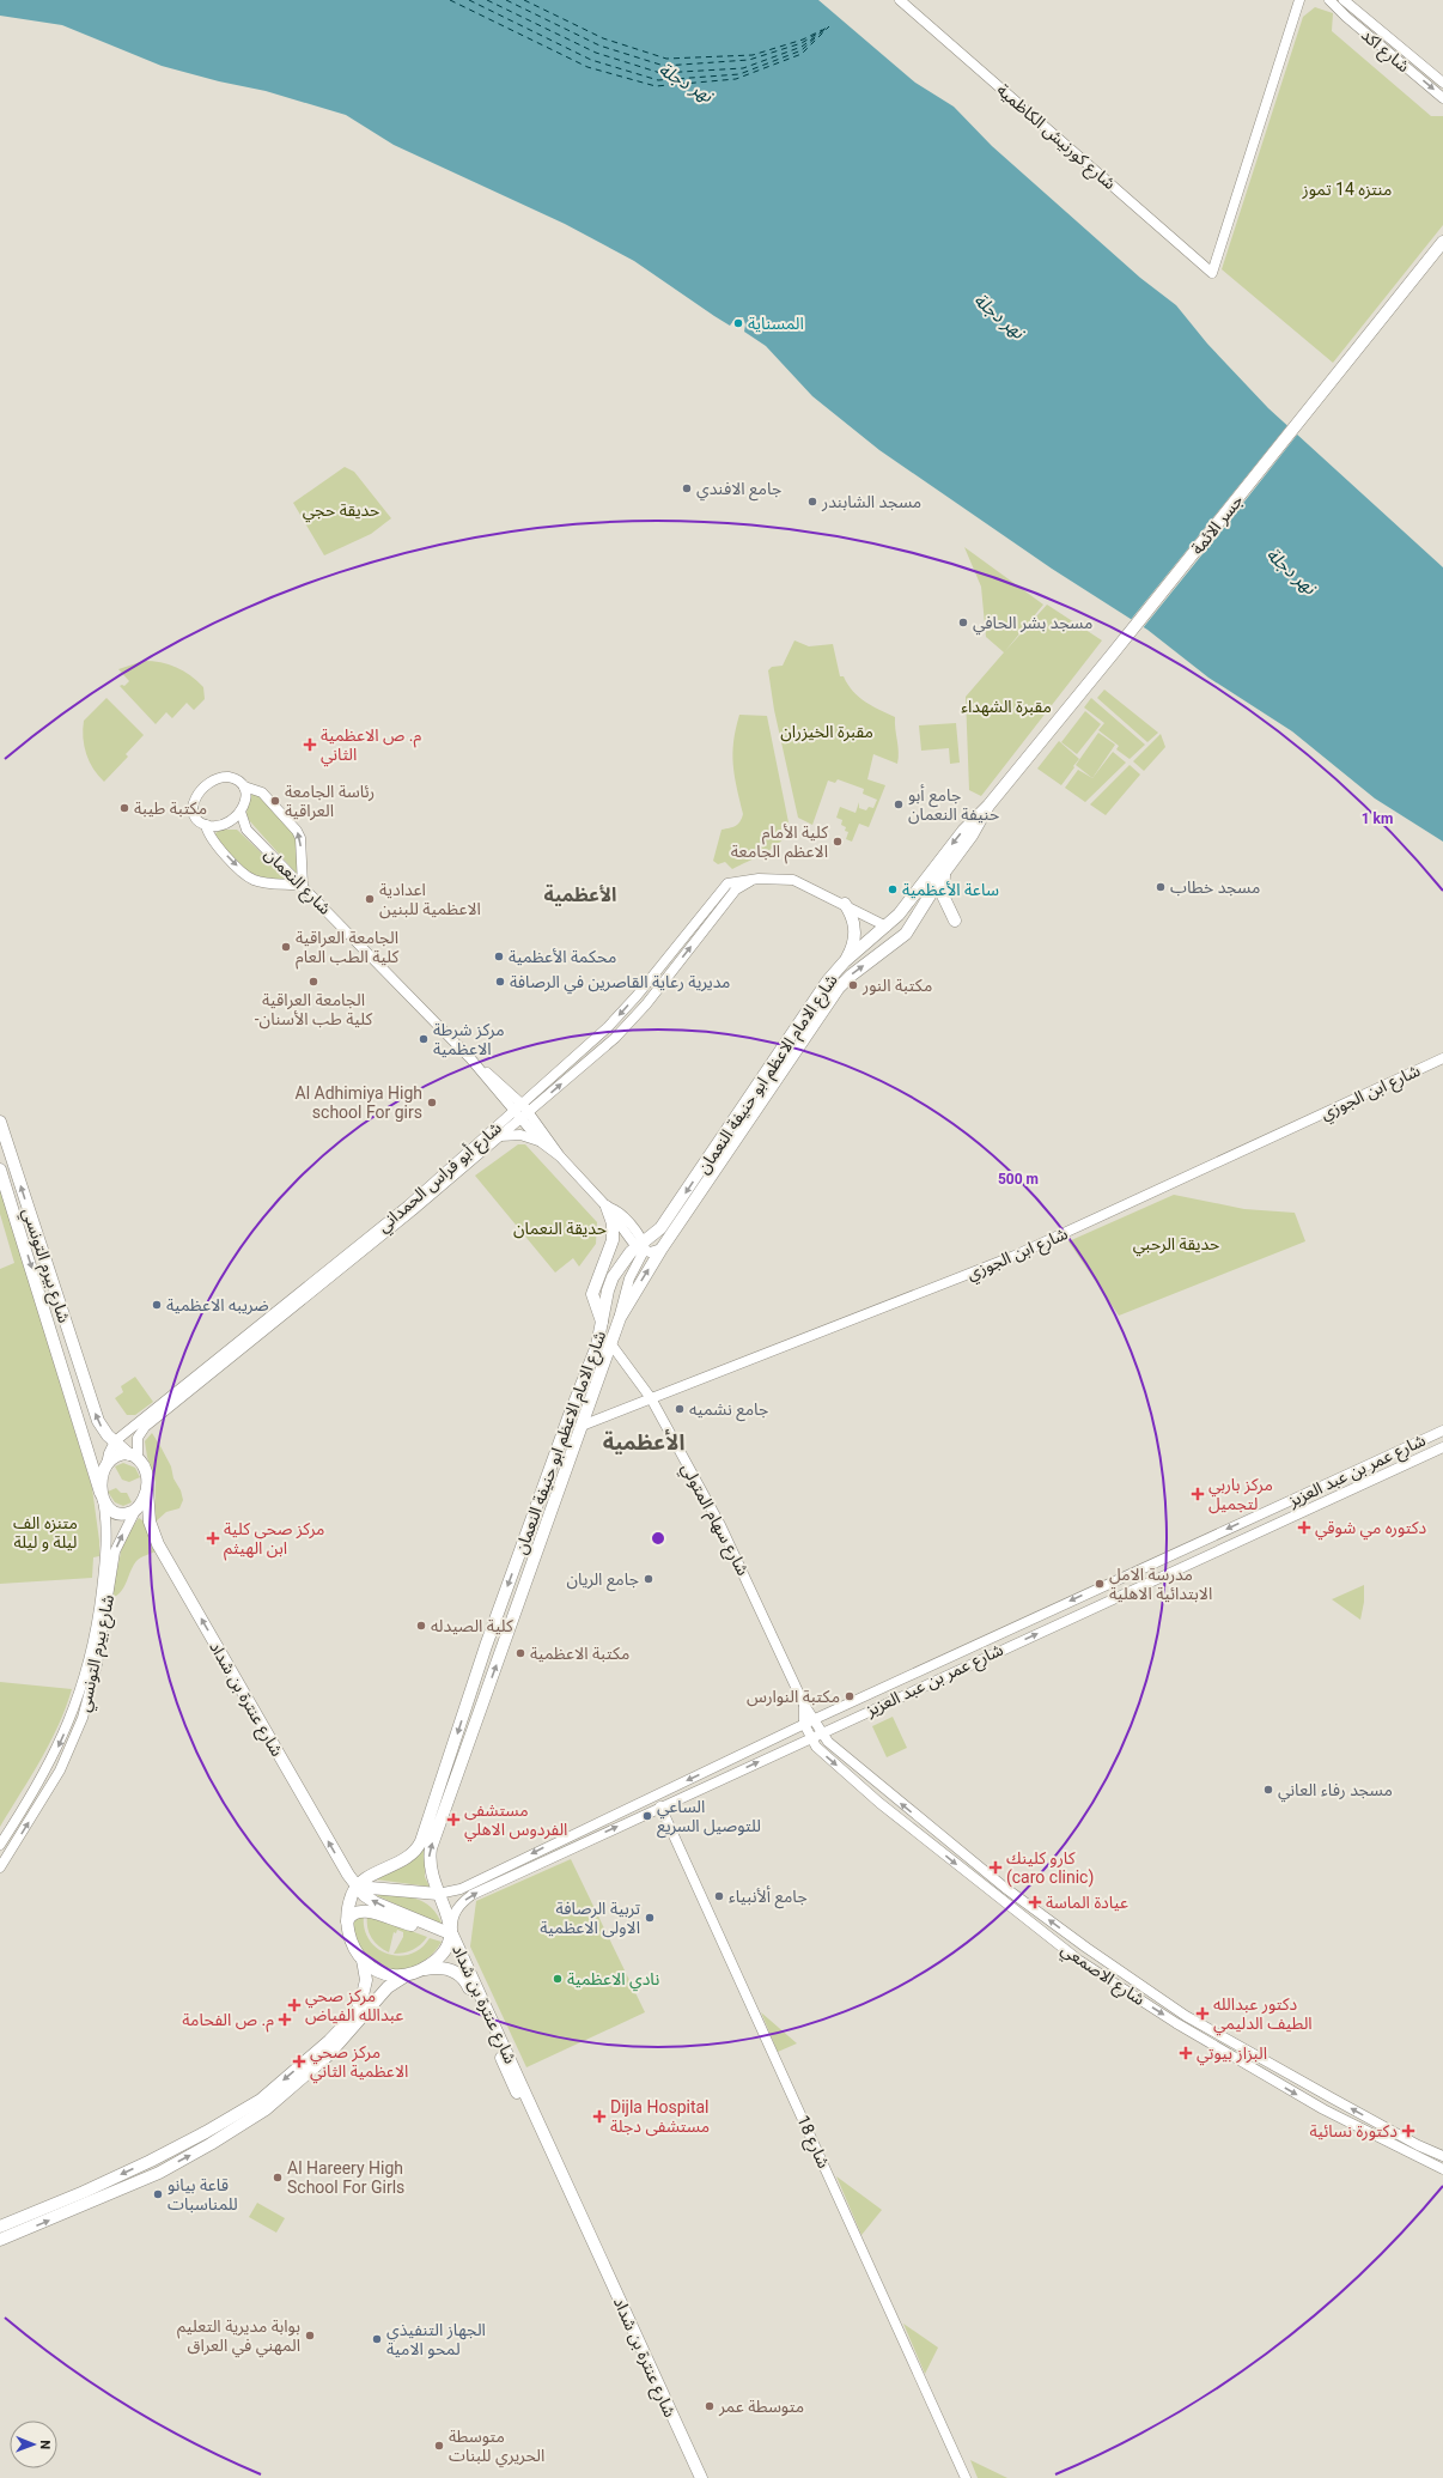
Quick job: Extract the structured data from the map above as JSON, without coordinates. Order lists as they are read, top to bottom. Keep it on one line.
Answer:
{"streets":{"main road":["جسر الائمة","شارع الامام الاعظم ابو حنيفة النعمان","شارع بيرم التونسي","شارع عنترة بن شداد"],"street":["شارع اكد","شارع كورنيش الكاظمية","شارع النعمان","شارع ابن الجوزي","شارع أبو فراس الحمداني","شارع عمر بن عبد العزيز","شارع سهام المتولي","شارع الاصمعي","شارع 18"]},"crossings":[["جسر الائمة","شارع الامام الاعظم ابو حنيفة النعمان"],["شارع النعمان","شارع الامام الاعظم ابو حنيفة النعمان"],["شارع النعمان","شارع أبو فراس الحمداني"],["شارع الامام الاعظم ابو حنيفة النعمان","شارع ابن الجوزي"],["شارع الامام الاعظم ابو حنيفة النعمان","شارع أبو فراس الحمداني"],["شارع الامام الاعظم ابو حنيفة النعمان","شارع عمر بن عبد العزيز"],["شارع الامام الاعظم ابو حنيفة النعمان","شارع سهام المتولي"],["شارع الامام الاعظم ابو حنيفة النعمان","شارع عنترة بن شداد"],["شارع ابن الجوزي","شارع سهام المتولي"],["شارع أبو فراس الحمداني","شارع بيرم التونسي"],["شارع أبو فراس الحمداني","شارع عنترة بن شداد"],["شارع بيرم التونسي","شارع عنترة بن شداد"],["شارع عمر بن عبد العزيز","شارع سهام المتولي"],["شارع عمر بن عبد العزيز","شارع عنترة بن شداد"],["شارع عمر بن عبد العزيز","شارع الاصمعي"],["شارع عمر بن عبد العزيز","شارع 18"],["شارع سهام المتولي","شارع الاصمعي"]],"districts":["الأعظمية","الأعظمية"],"water":["نهر دجلة"],"parks":["منتزه 14 تموز","حديقة حجي","مقبرة الشهداء","مقبرة الخيزران","حديقة النعمان","حديقة الرحبي","متنزه الف ليلة و ليلة"],"places":{"other":["المسناية","جامع الافندي","مسجد الشابندر","مسجد بشر الحافي","رئاسة الجامعة العراقية","جامع أبو حنيفة النعمان","مكتبة طيبة","كلية الأمام الاعظم الجامعة","مسجد خطاب","ساعة الأعظمية","اعدادية الاعظمية للبنين","الجامعة العراقية كلية الطب العام","محكمة الأعظمية","الجامعة العراقية -كلية طب الأسنان","مديرية رعاية القاصرين في الرصافة","مكتبة النور","مركز شرطة الاعظمية","Al Adhimiya High school For girs","ضريبه الاعظمية","جامع نشميه","جامع الريان","مدرسة الامل الابتدائية الاهلية","كلية الصيدله","مكتبة الاعظمية","مكتبة النوارس","مسجد رفاء العاني","الساعي للتوصيل السريع","جامع ألأنبياء","تربية الرصافة الاولى الاعظمية","نادي الاعظمية","Al Hareery High School For Girls","قاعة بيانو للمناسبات","بوابة مديرية التعليم المهني في العراق","الجهاز التنفيذي لمحو الامية","متوسطة عمر","متوسطة الحريري للبنات"],"health":["م. ص الاعظمية الثاني","مركز باربي لتجميل","دكتوره مي شوقي","مركز صحي كلية ابن الهيثم","مستشفى الفردوس الاهلي","كارو كلينك (caro clinic)","عيادة الماسة","مركز صحي عبدالله الفياض","دكتور عبدالله الطيف الدليمي","م. ص الفحامة","البزاز بيوتي","مركز صحي الاعظمية الثاني","Dijla Hospital مستشفى دجلة","دكتورة نسائية"]},"north":"right","rings":["1 km","500 m"]}
